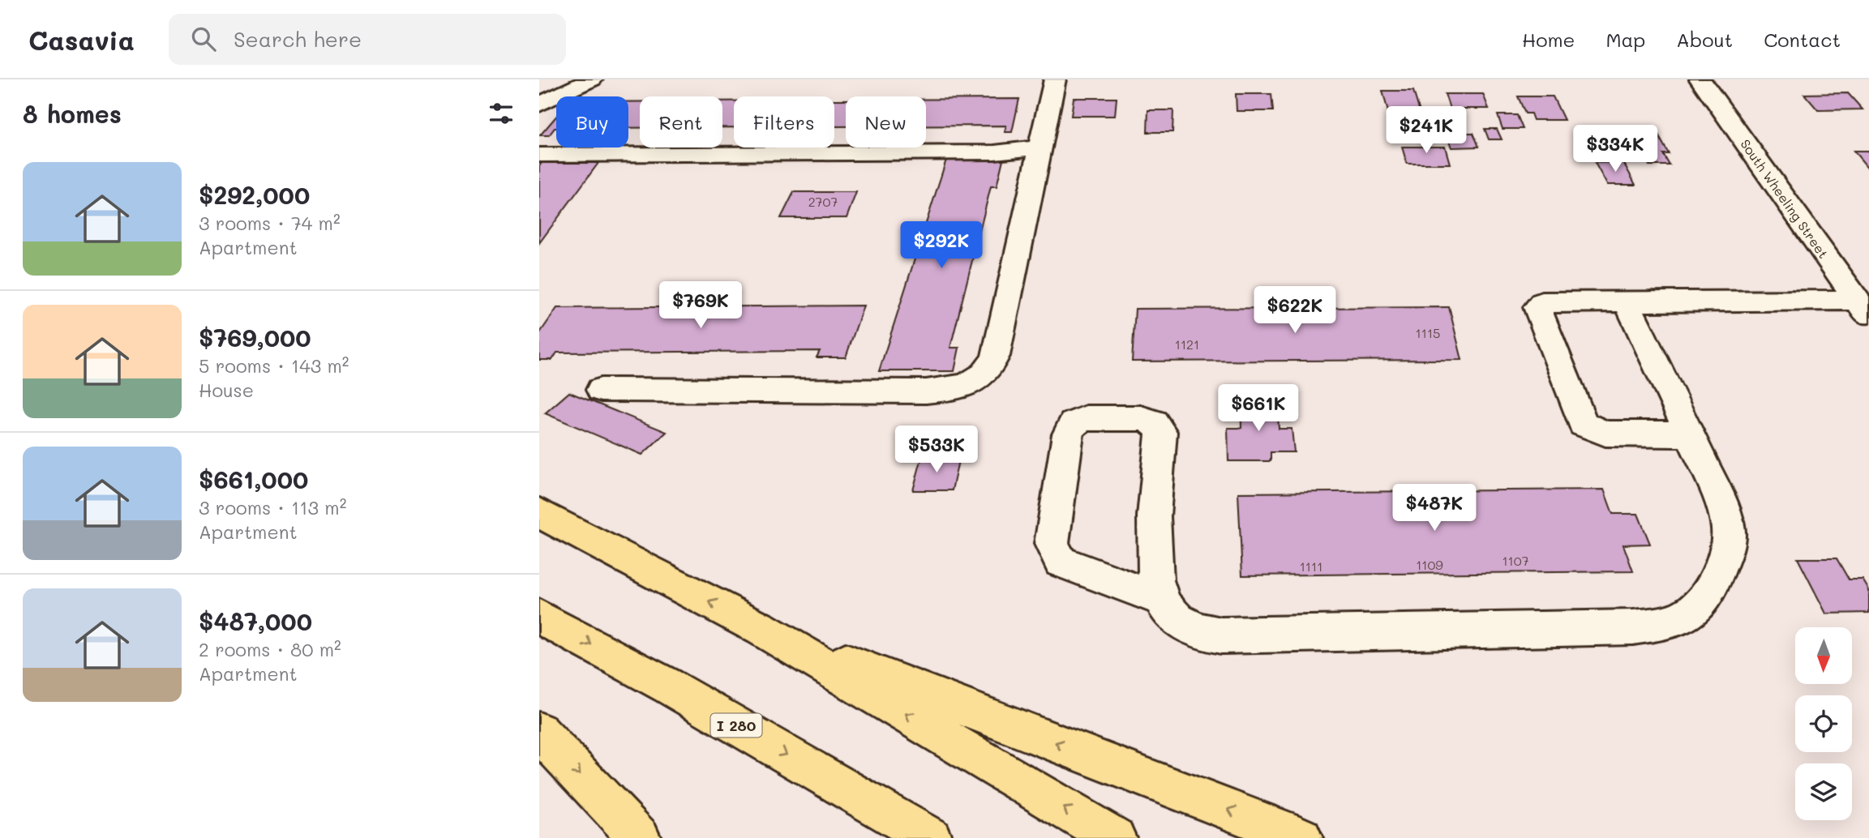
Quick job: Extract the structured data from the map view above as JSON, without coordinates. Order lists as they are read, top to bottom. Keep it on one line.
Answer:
{"streets":{"highway":["I 280"],"street":["South Wheeling Street"]},"house_numbers":["2707","1115","1121","1107","1109","1111"],"north":"bottom","page":{"header":"Casavia","search":"Search here","nav":["Home","Map","About","Contact"],"heading":"8 homes","chip":["Buy","Rent","Filters","New"],"price":["$241K","$334K","$292K","$769K","$622K","$661K","$533K","$487K"],"list":[{"name":"$292,000","note":"3 rooms · 74 m² · Apartment"},{"name":"$769,000","note":"5 rooms · 143 m² · House"},{"name":"$661,000","note":"3 rooms · 113 m² · Apartment"},{"name":"$487,000","note":"2 rooms · 80 m² · Apartment"}]}}
